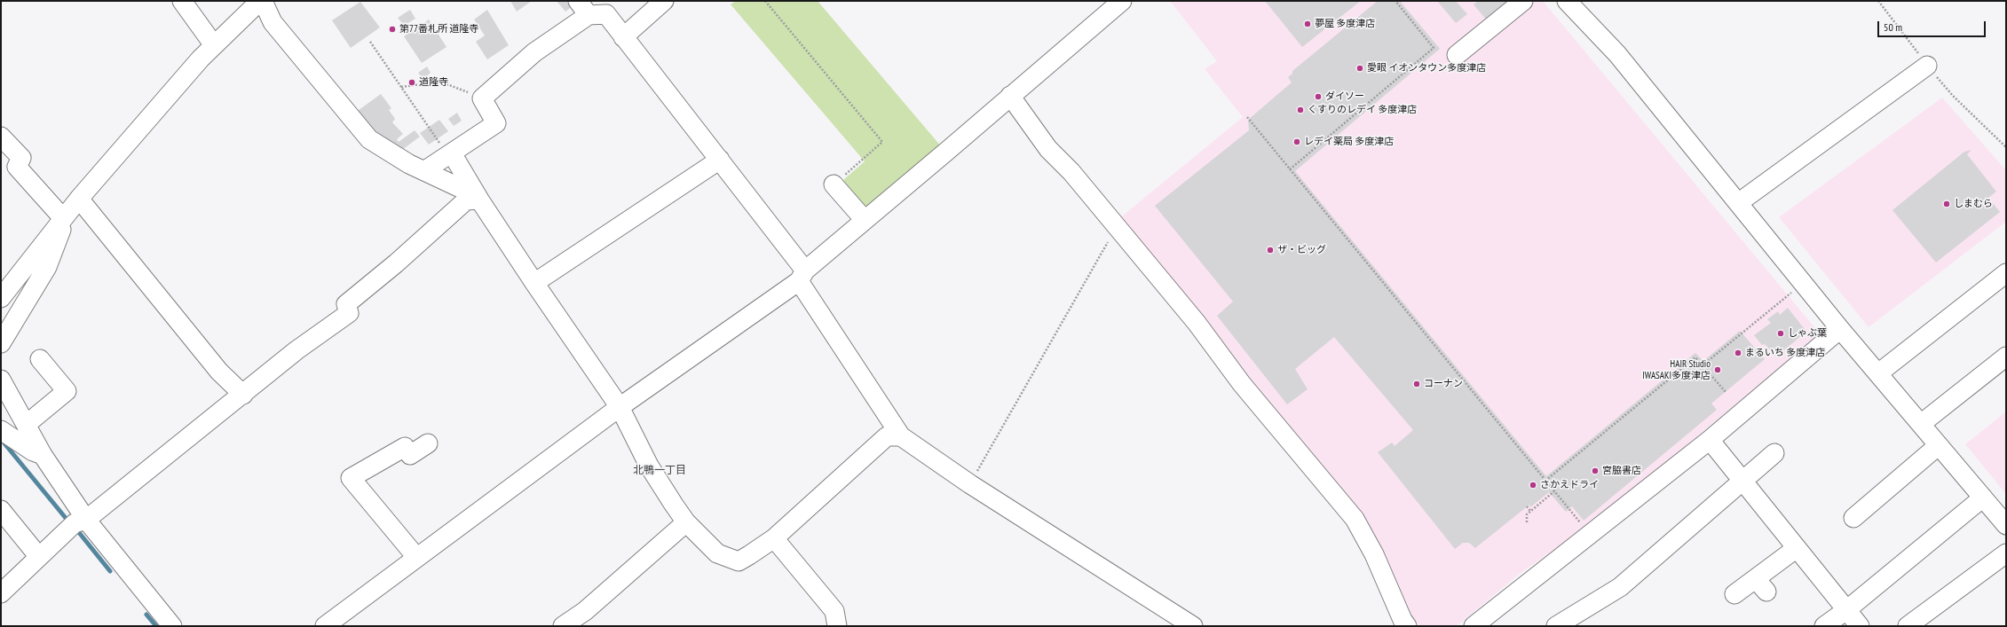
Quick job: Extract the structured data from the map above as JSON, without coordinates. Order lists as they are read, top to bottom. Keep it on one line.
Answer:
{"districts":["北鴨一丁目"],"places":["夢屋 多度津店","第77番札所 道隆寺","愛眼 イオンタウン多度津店","道隆寺","ダイソー","くすりのレデイ 多度津店","レデイ薬局 多度津店","しまむら","ザ・ビッグ","しゃぶ葉","まるいち 多度津店","HAIR Studio IWASAKI多度津店","コーナン","宮脇書店","さかえドライ"],"scale_bar":"50 m"}
